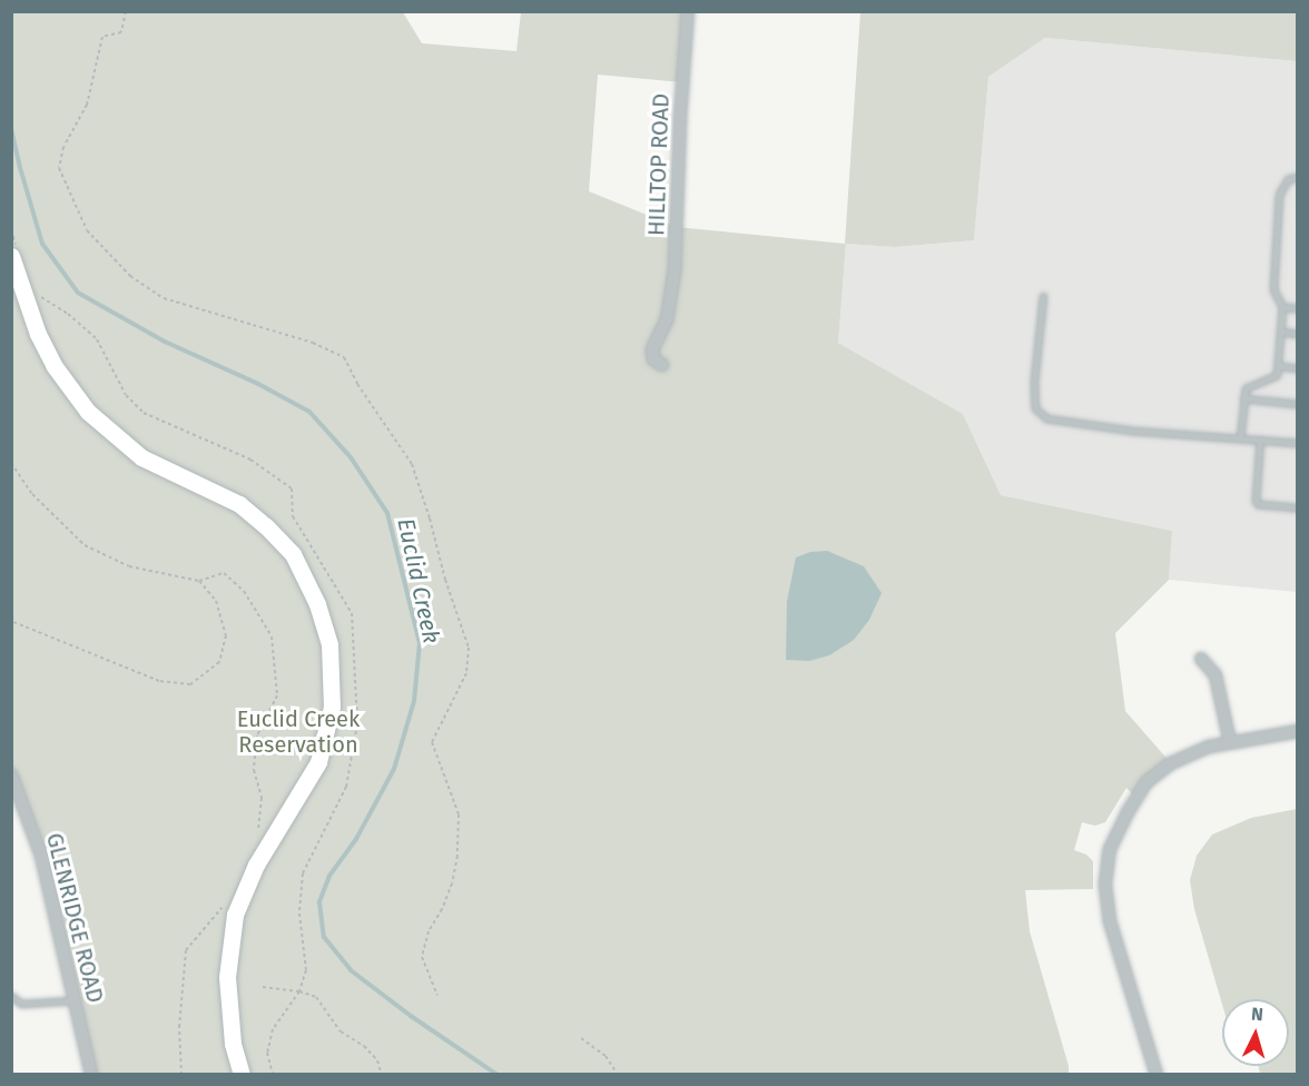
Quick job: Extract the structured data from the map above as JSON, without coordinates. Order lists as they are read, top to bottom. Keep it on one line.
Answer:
{"streets":{"street":["HILLTOP ROAD","GLENRIDGE ROAD"]},"water":["Euclid Creek"],"parks":["Euclid Creek Reservation"],"north":"top"}
